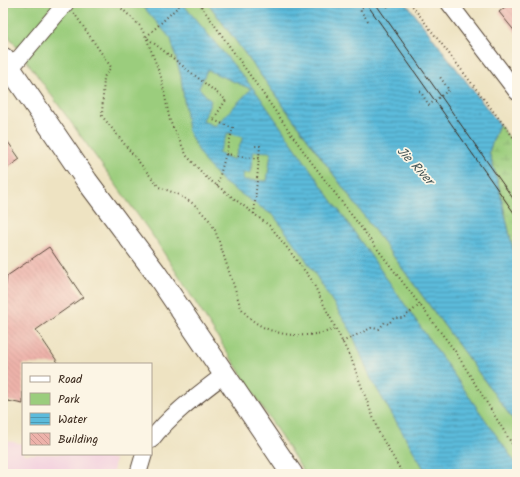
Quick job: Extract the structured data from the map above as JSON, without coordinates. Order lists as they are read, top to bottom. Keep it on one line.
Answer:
{"water":["Jie River"],"legend":["Road","Park","Water","Building"]}
